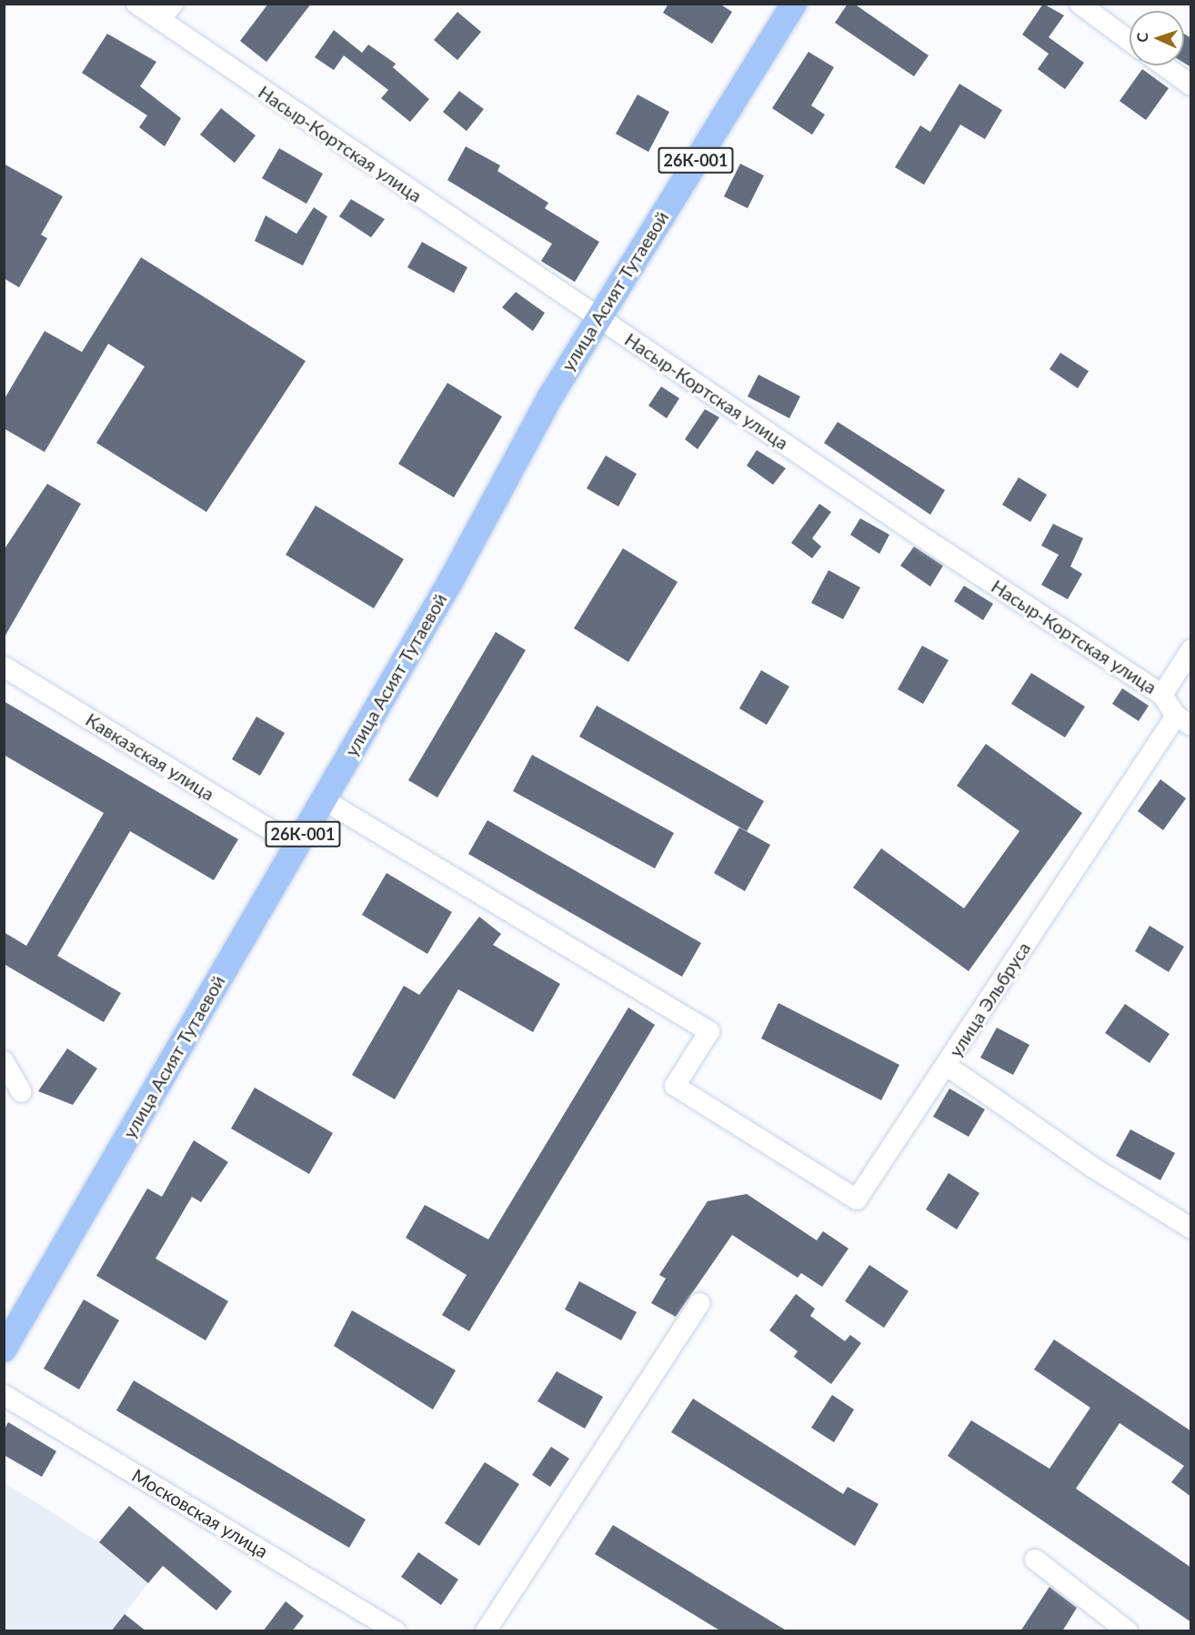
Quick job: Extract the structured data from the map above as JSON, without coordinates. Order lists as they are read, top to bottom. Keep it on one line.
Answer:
{"streets":{"main road":["26К-001","улица Асият Тутаевой"],"street":["Насыр-Кортская улица","Кавказская улица","улица Эльбруса","Московская улица"]},"crossings":[["Насыр-Кортская улица","улица Асият Тутаевой"],["Насыр-Кортская улица","улица Эльбруса"],["улица Асият Тутаевой","Кавказская улица"]],"north":"left"}
